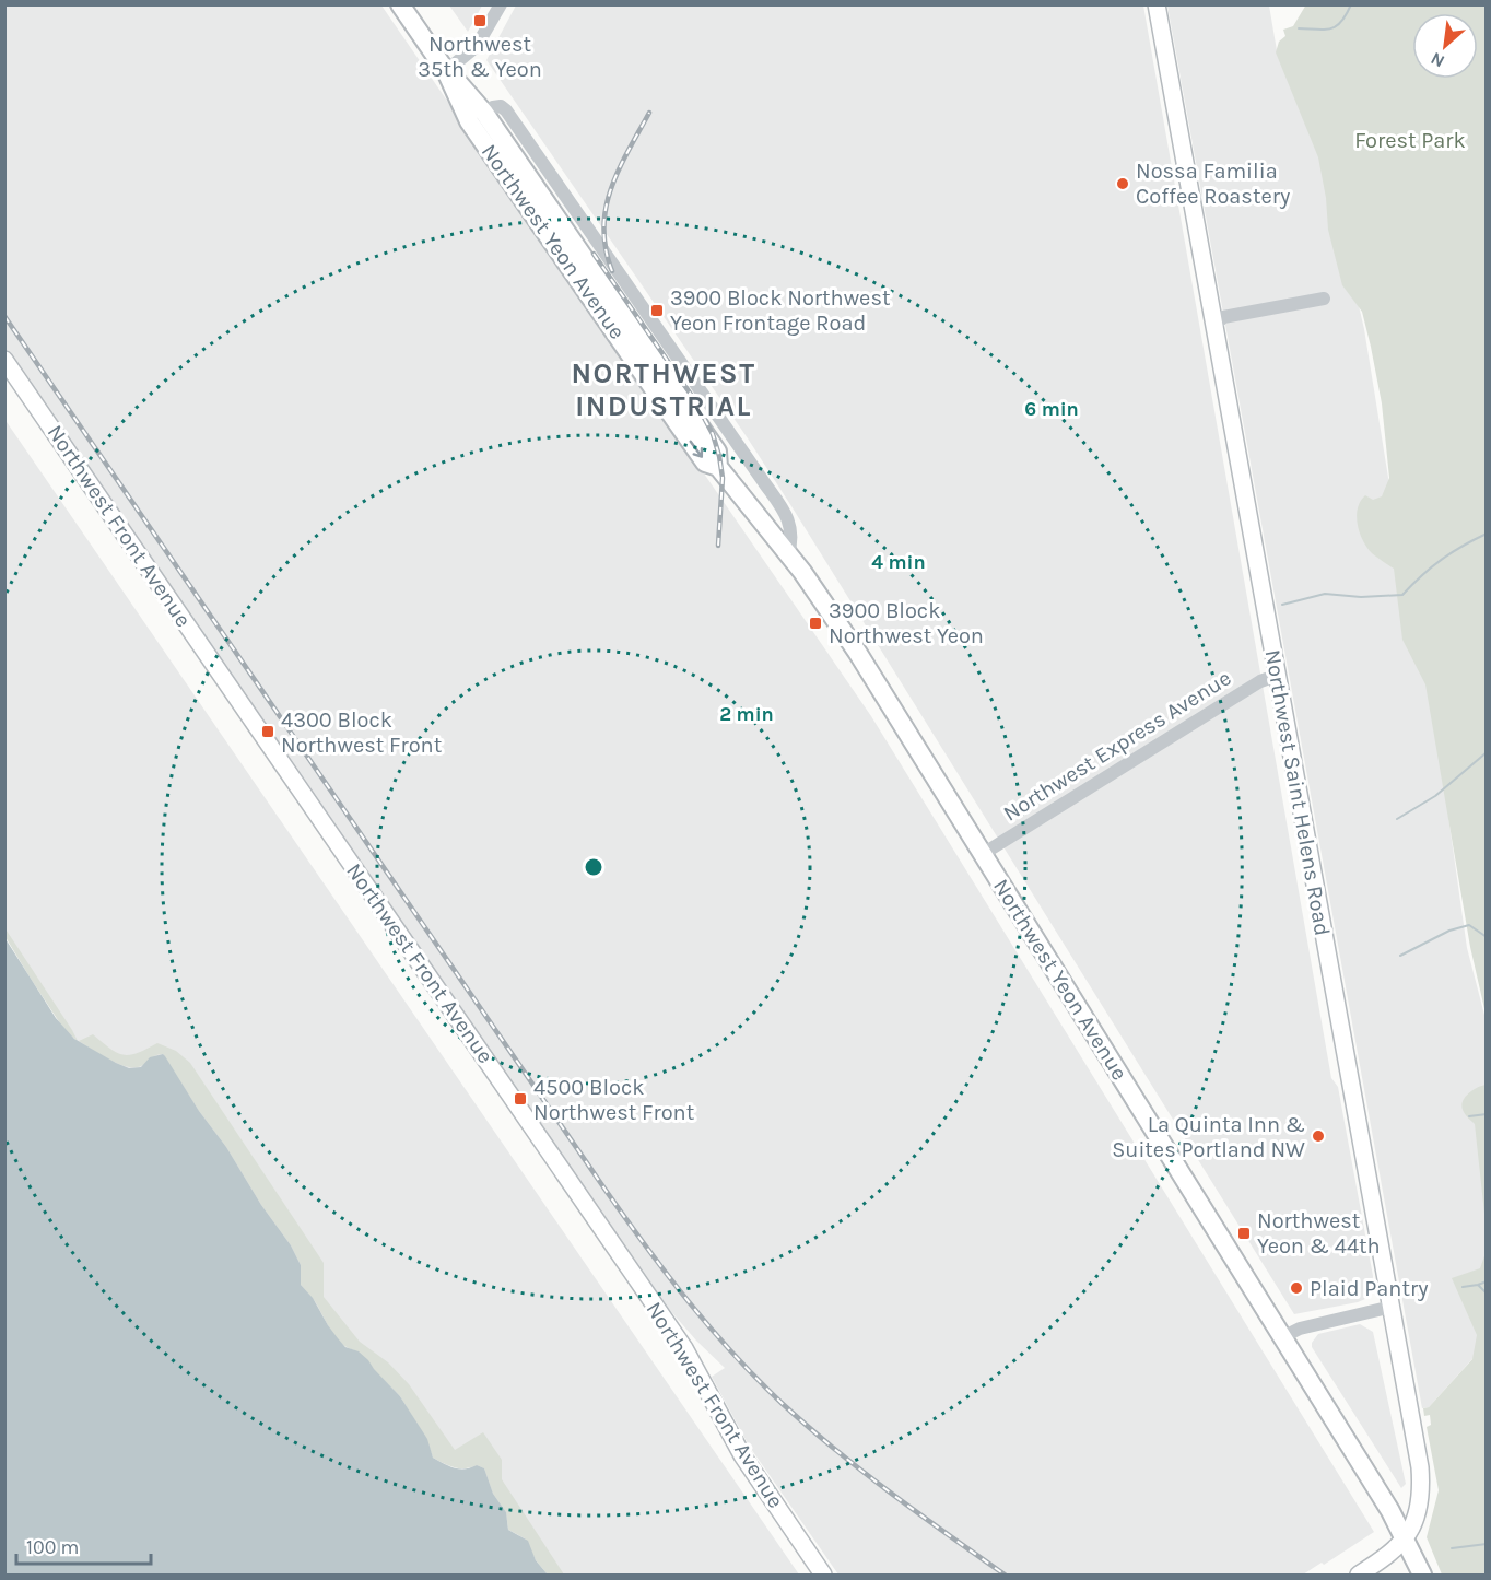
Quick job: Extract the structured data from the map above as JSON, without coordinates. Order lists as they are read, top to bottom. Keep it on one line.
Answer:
{"streets":{"highway":["Northwest Yeon Avenue"],"main road":["Northwest Front Avenue","Northwest Saint Helens Road"],"street":["Northwest Express Avenue"]},"crossings":[["Northwest Yeon Avenue","Northwest Express Avenue"],["Northwest Yeon Avenue","Northwest Saint Helens Road"],["Northwest Express Avenue","Northwest Saint Helens Road"]],"districts":["NORTHWEST INDUSTRIAL"],"parks":["Forest Park"],"places":{"transit":["Northwest 35th & Yeon","3900 Block Northwest Yeon Frontage Road","3900 Block Northwest Yeon","4300 Block Northwest Front","4500 Block Northwest Front","Northwest Yeon & 44th"],"other":["Nossa Familia Coffee Roastery","La Quinta Inn & Suites Portland NW","Plaid Pantry"]},"scale_bar":"100 m","north":"bottom left","rings":["6 min","4 min","2 min"]}
